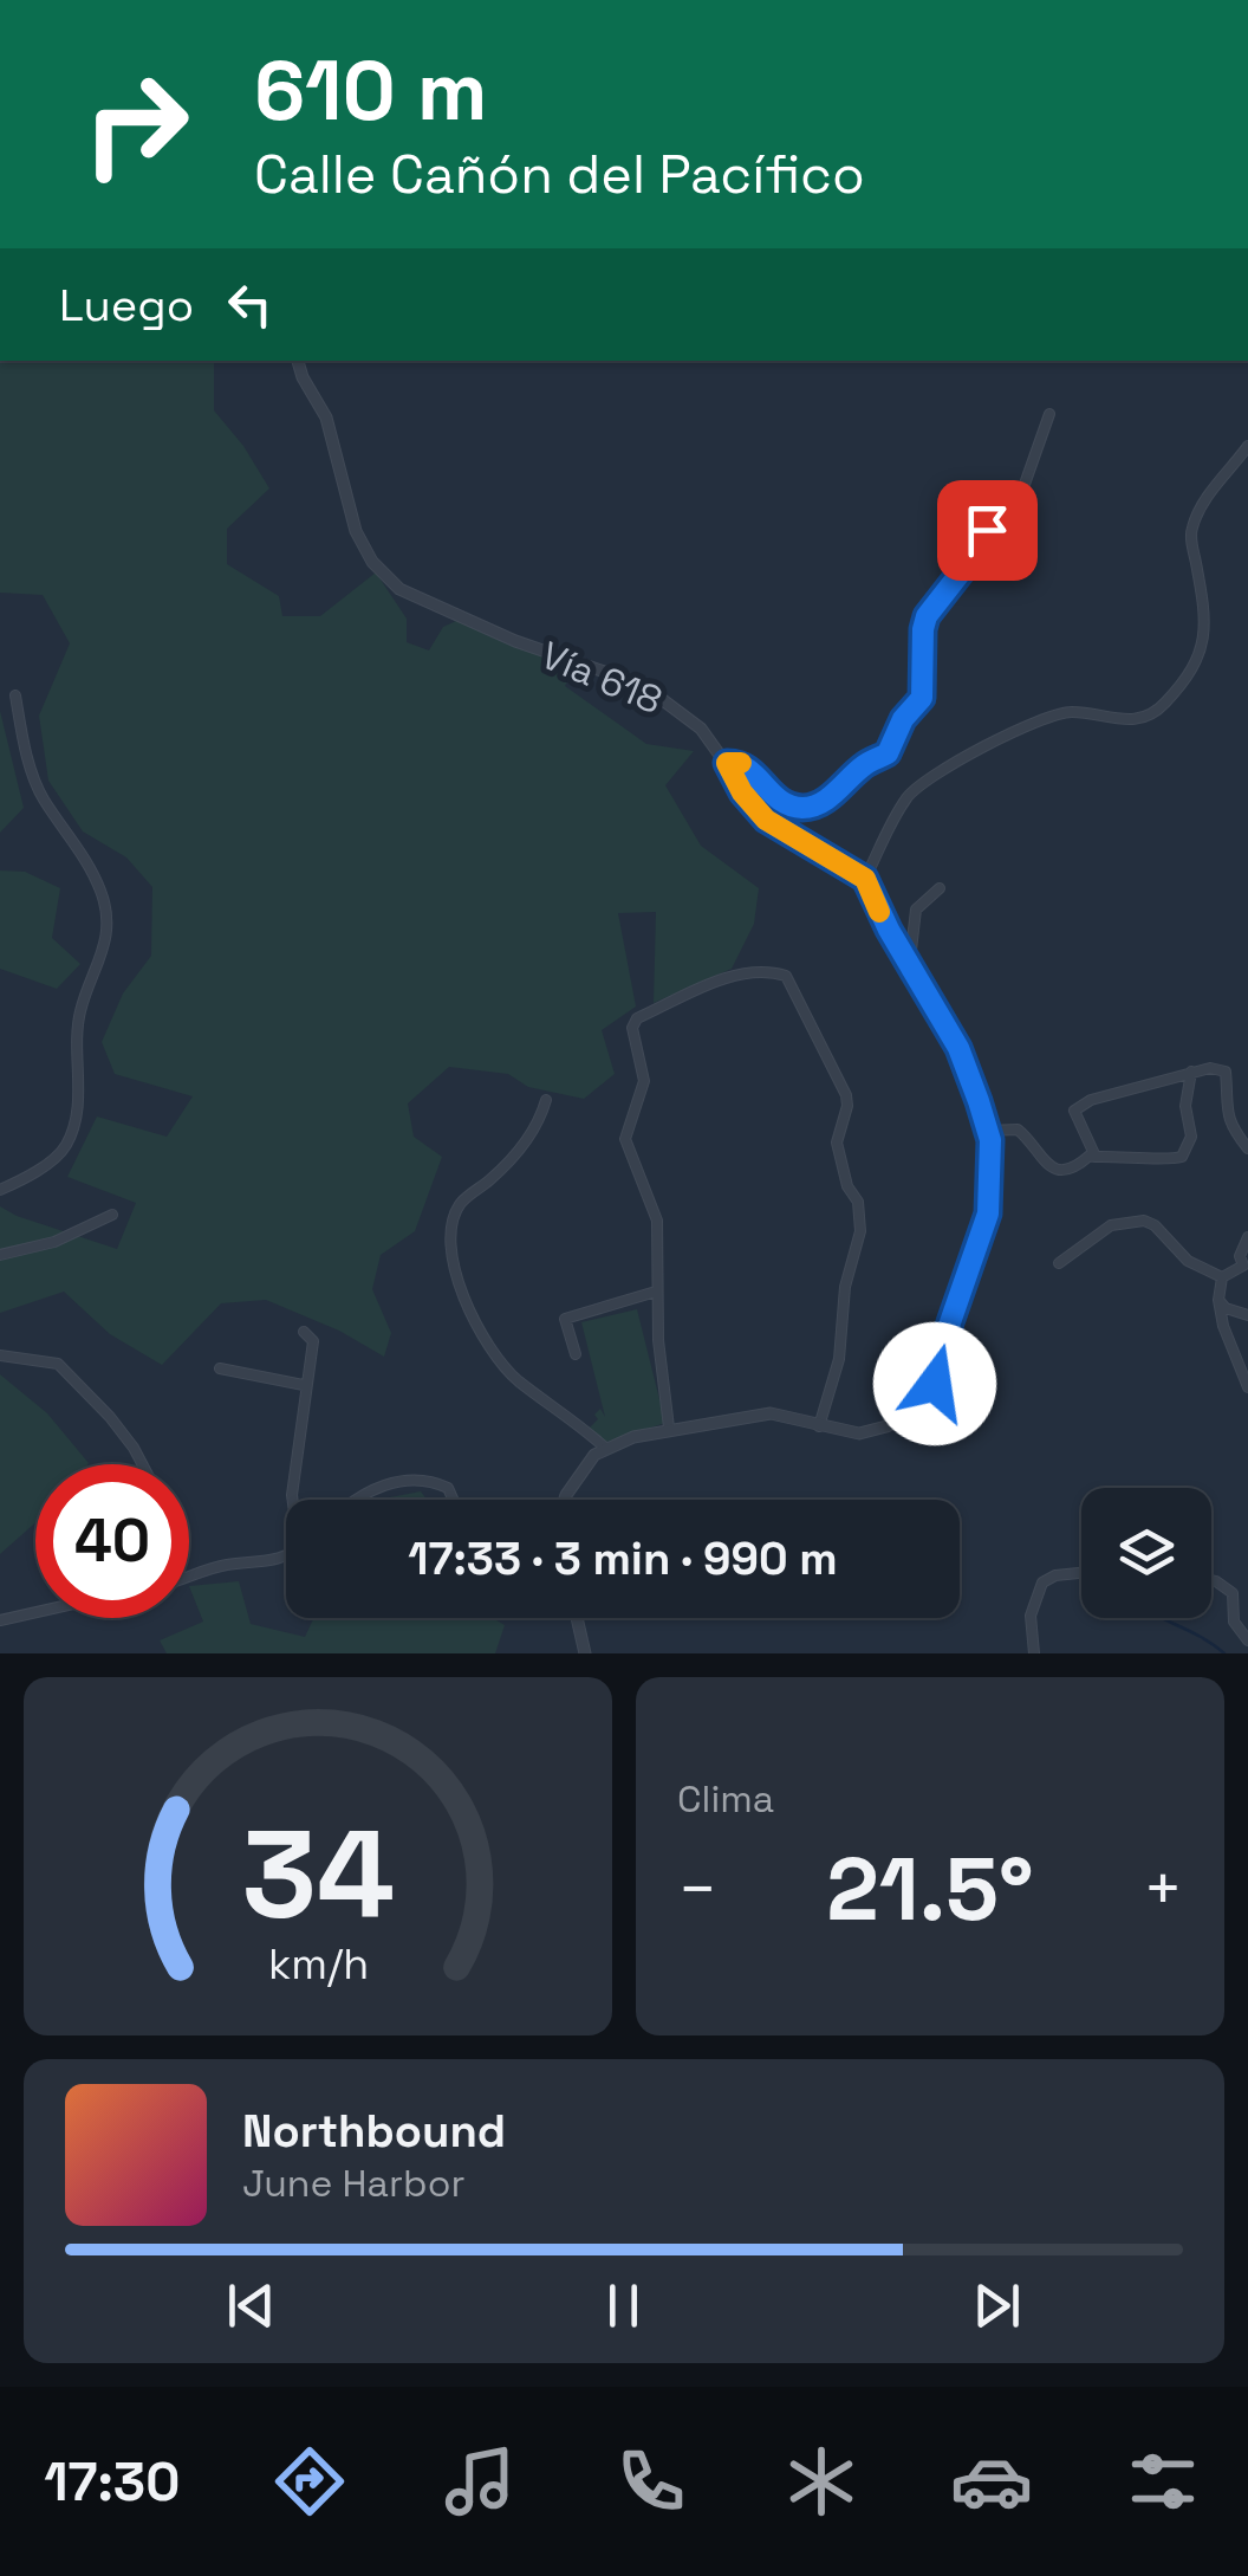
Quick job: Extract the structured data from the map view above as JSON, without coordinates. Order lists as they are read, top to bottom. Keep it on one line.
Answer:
{"streets":{"street":["Vía 618"]},"page":{"turn":["610 m","Calle Cañón del Pacífico"],"then":"Luego","limit":"40","trip":"17:33 · 3 min · 990 m","tile":"Clima","heat":["−","21.5°","+"],"song":["Northbound","June Harbor"],"tabs":"17:30","gauge":["34","km/h"]}}
